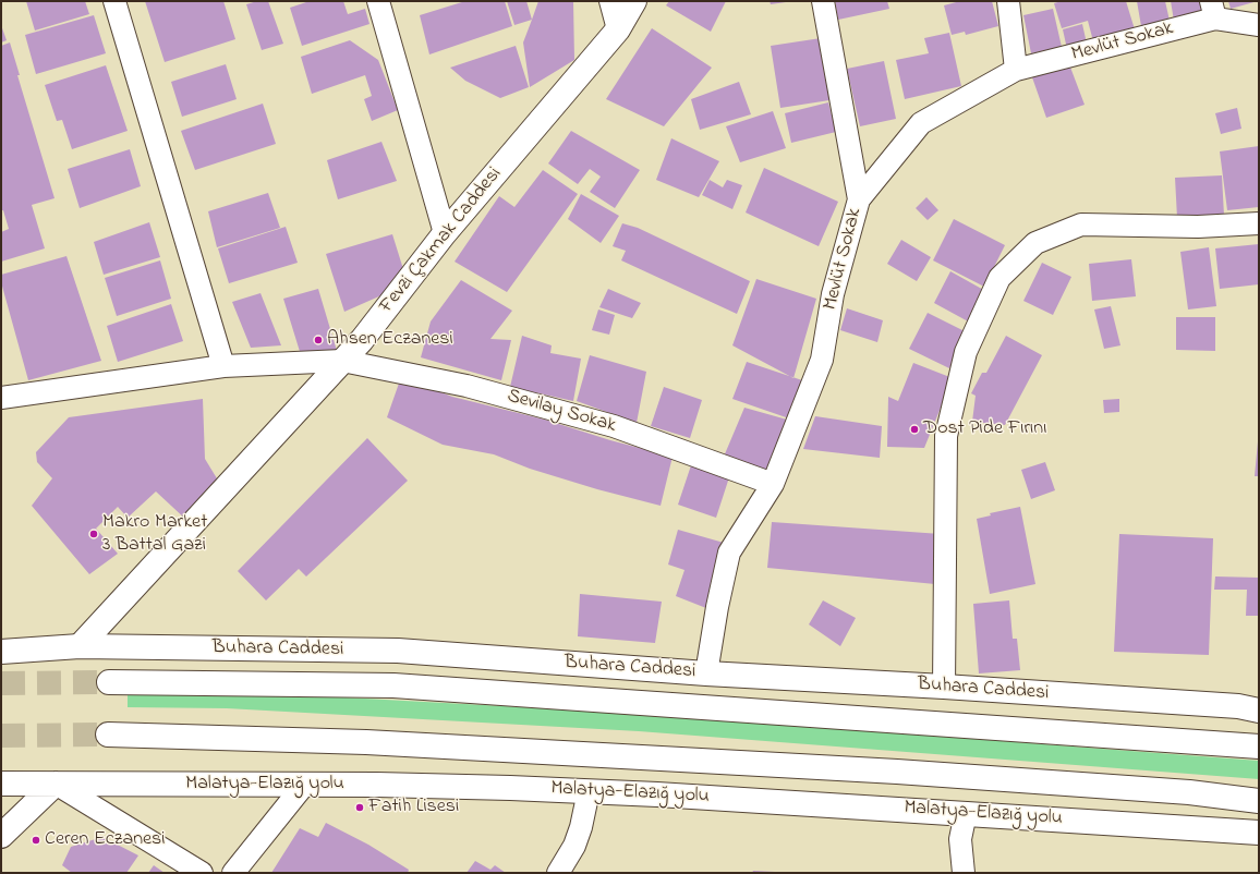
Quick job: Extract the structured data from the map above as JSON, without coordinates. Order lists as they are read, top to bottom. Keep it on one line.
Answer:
{"streets":{"main road":["Fevzi Çakmak Caddesi","Buhara Caddesi","Malatya-Elazığ yolu"],"street":["Mevlüt Sokak","Sevilay Sokak"]},"crossings":[["Mevlüt Sokak","Sevilay Sokak"],["Mevlüt Sokak","Buhara Caddesi"],["Fevzi Çakmak Caddesi","Sevilay Sokak"],["Fevzi Çakmak Caddesi","Buhara Caddesi"]],"places":["Ahsen Eczanesi","Dost Pide Fırını","Makro Market 3 Battal Gazi","Fatih Lisesi","Ceren Eczanesi"]}
